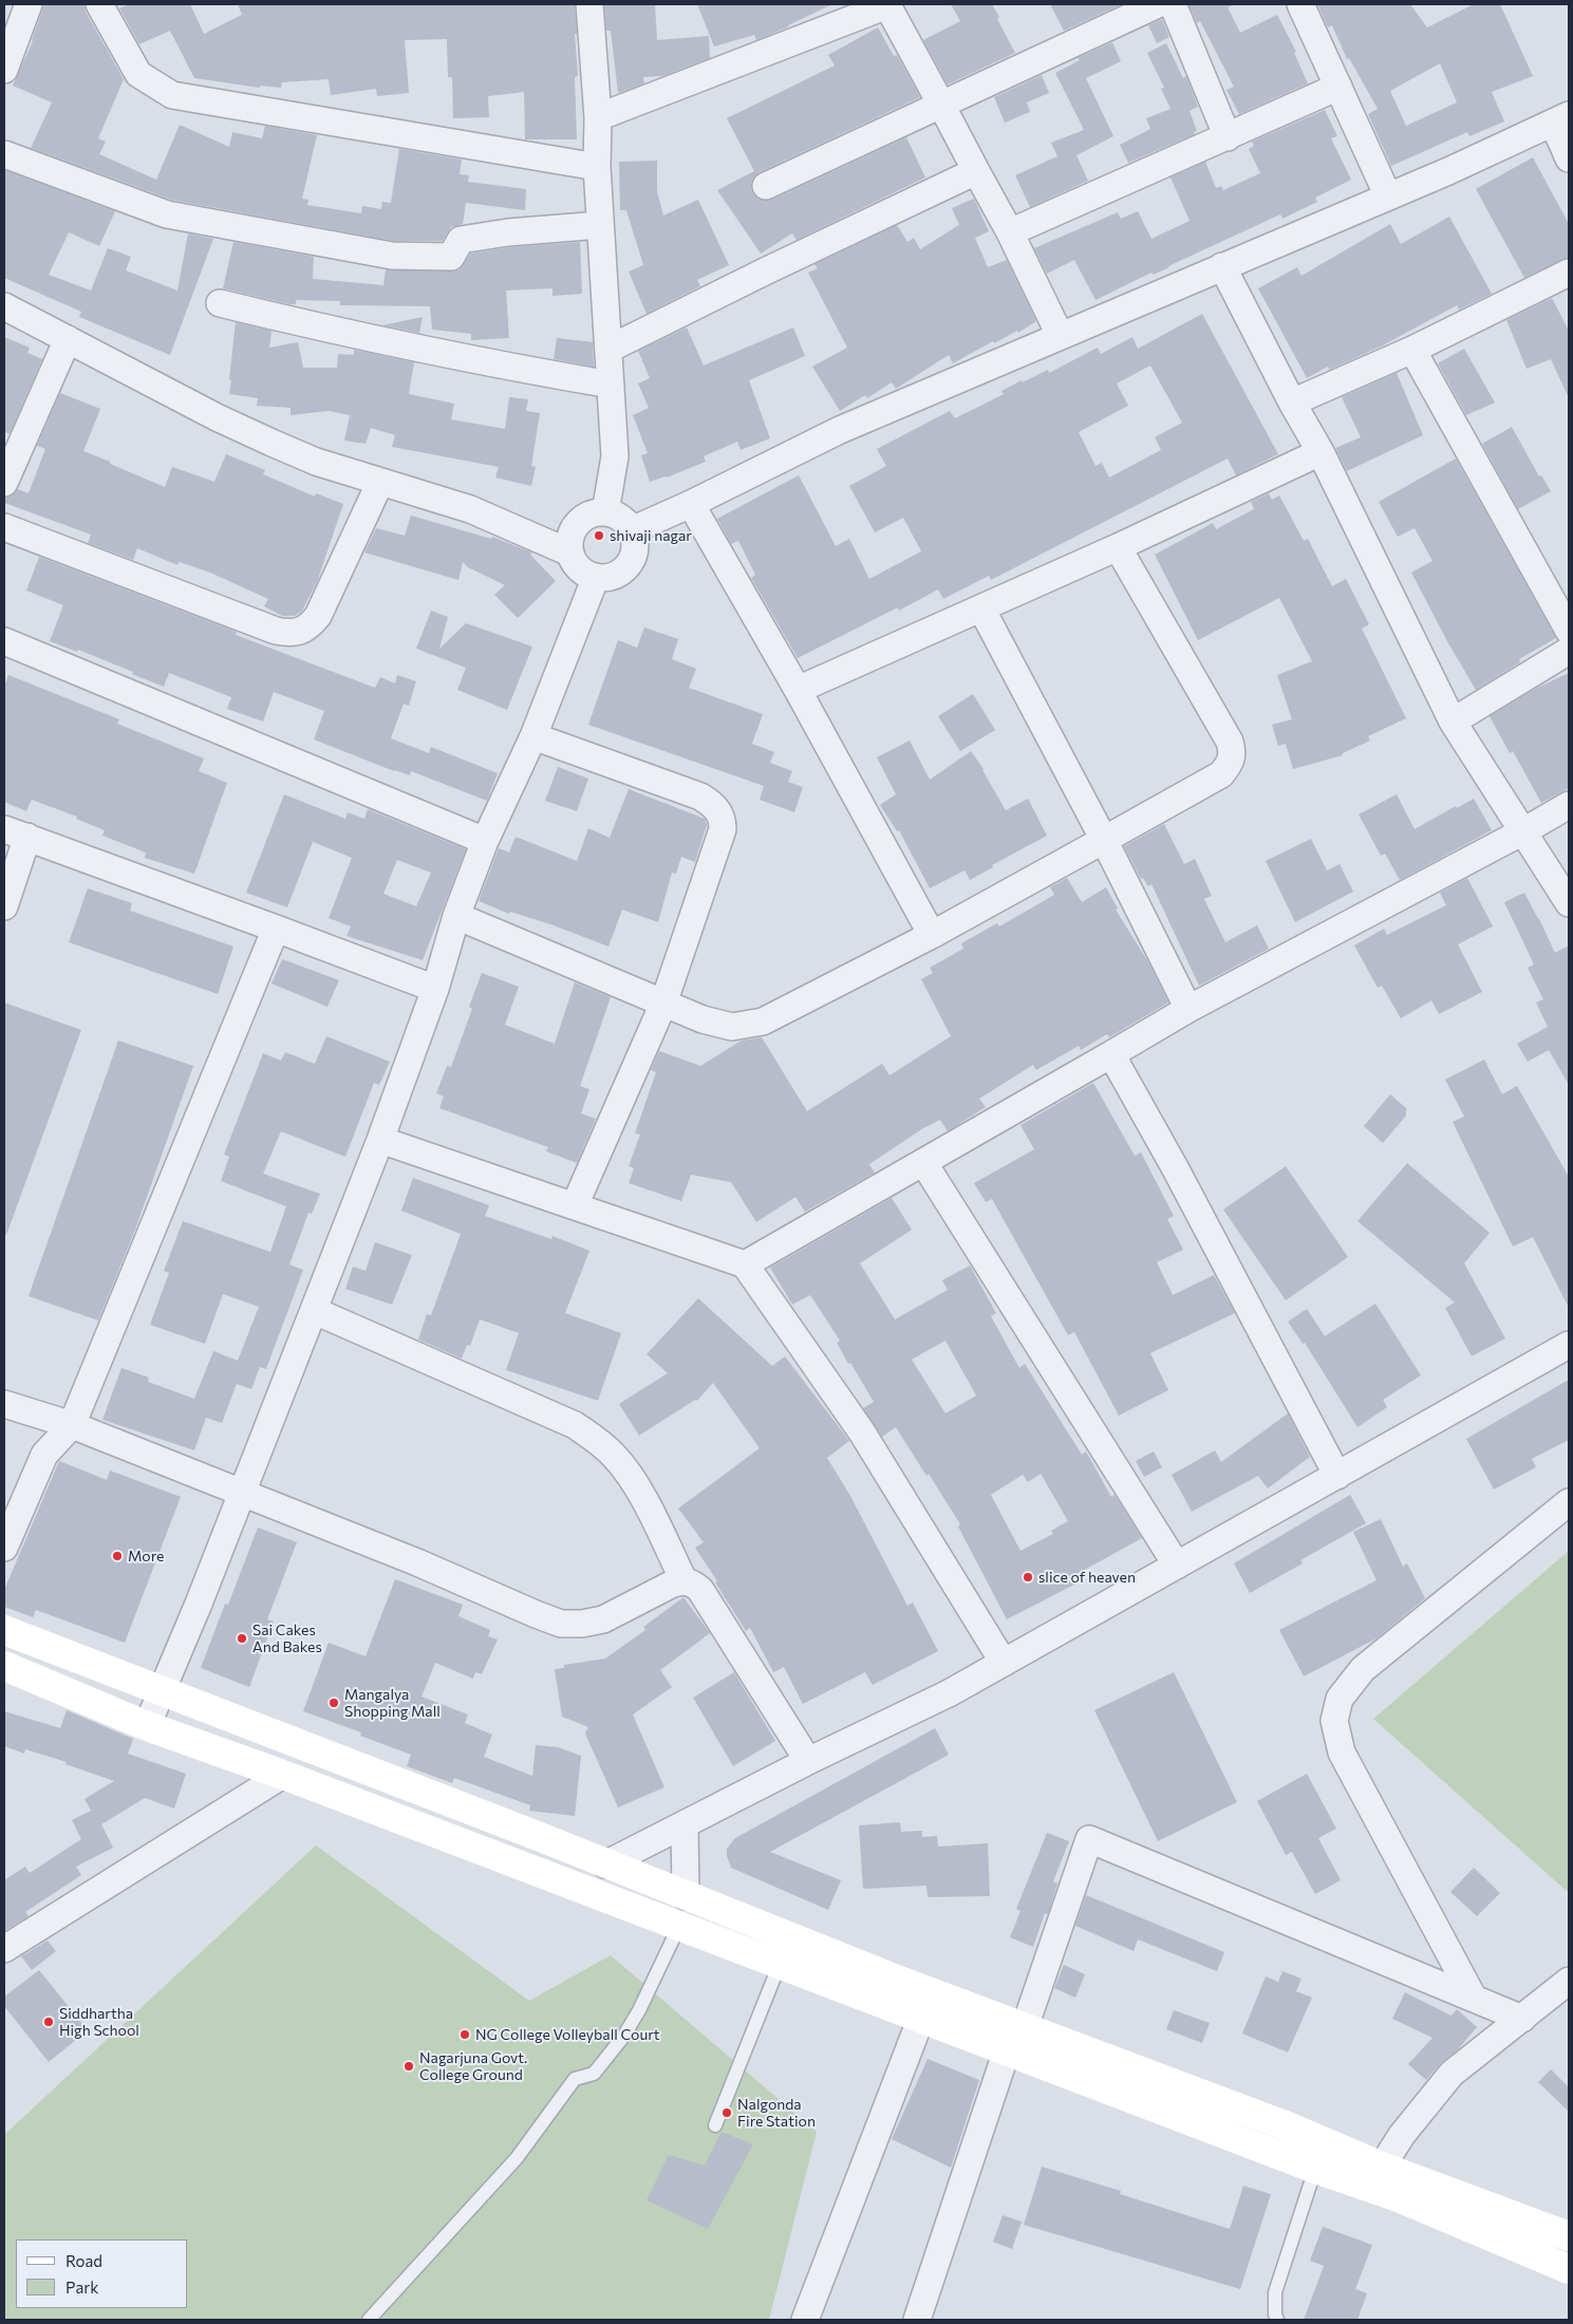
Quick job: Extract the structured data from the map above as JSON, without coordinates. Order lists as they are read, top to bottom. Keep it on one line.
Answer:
{"places":["shivaji nagar","More","slice of heaven","Sai Cakes And Bakes","Mangalya Shopping Mall","Siddhartha High School","NG College Volleyball Court","Nagarjuna Govt. College Ground","Nalgonda Fire Station"],"legend":["Road","Park"]}
